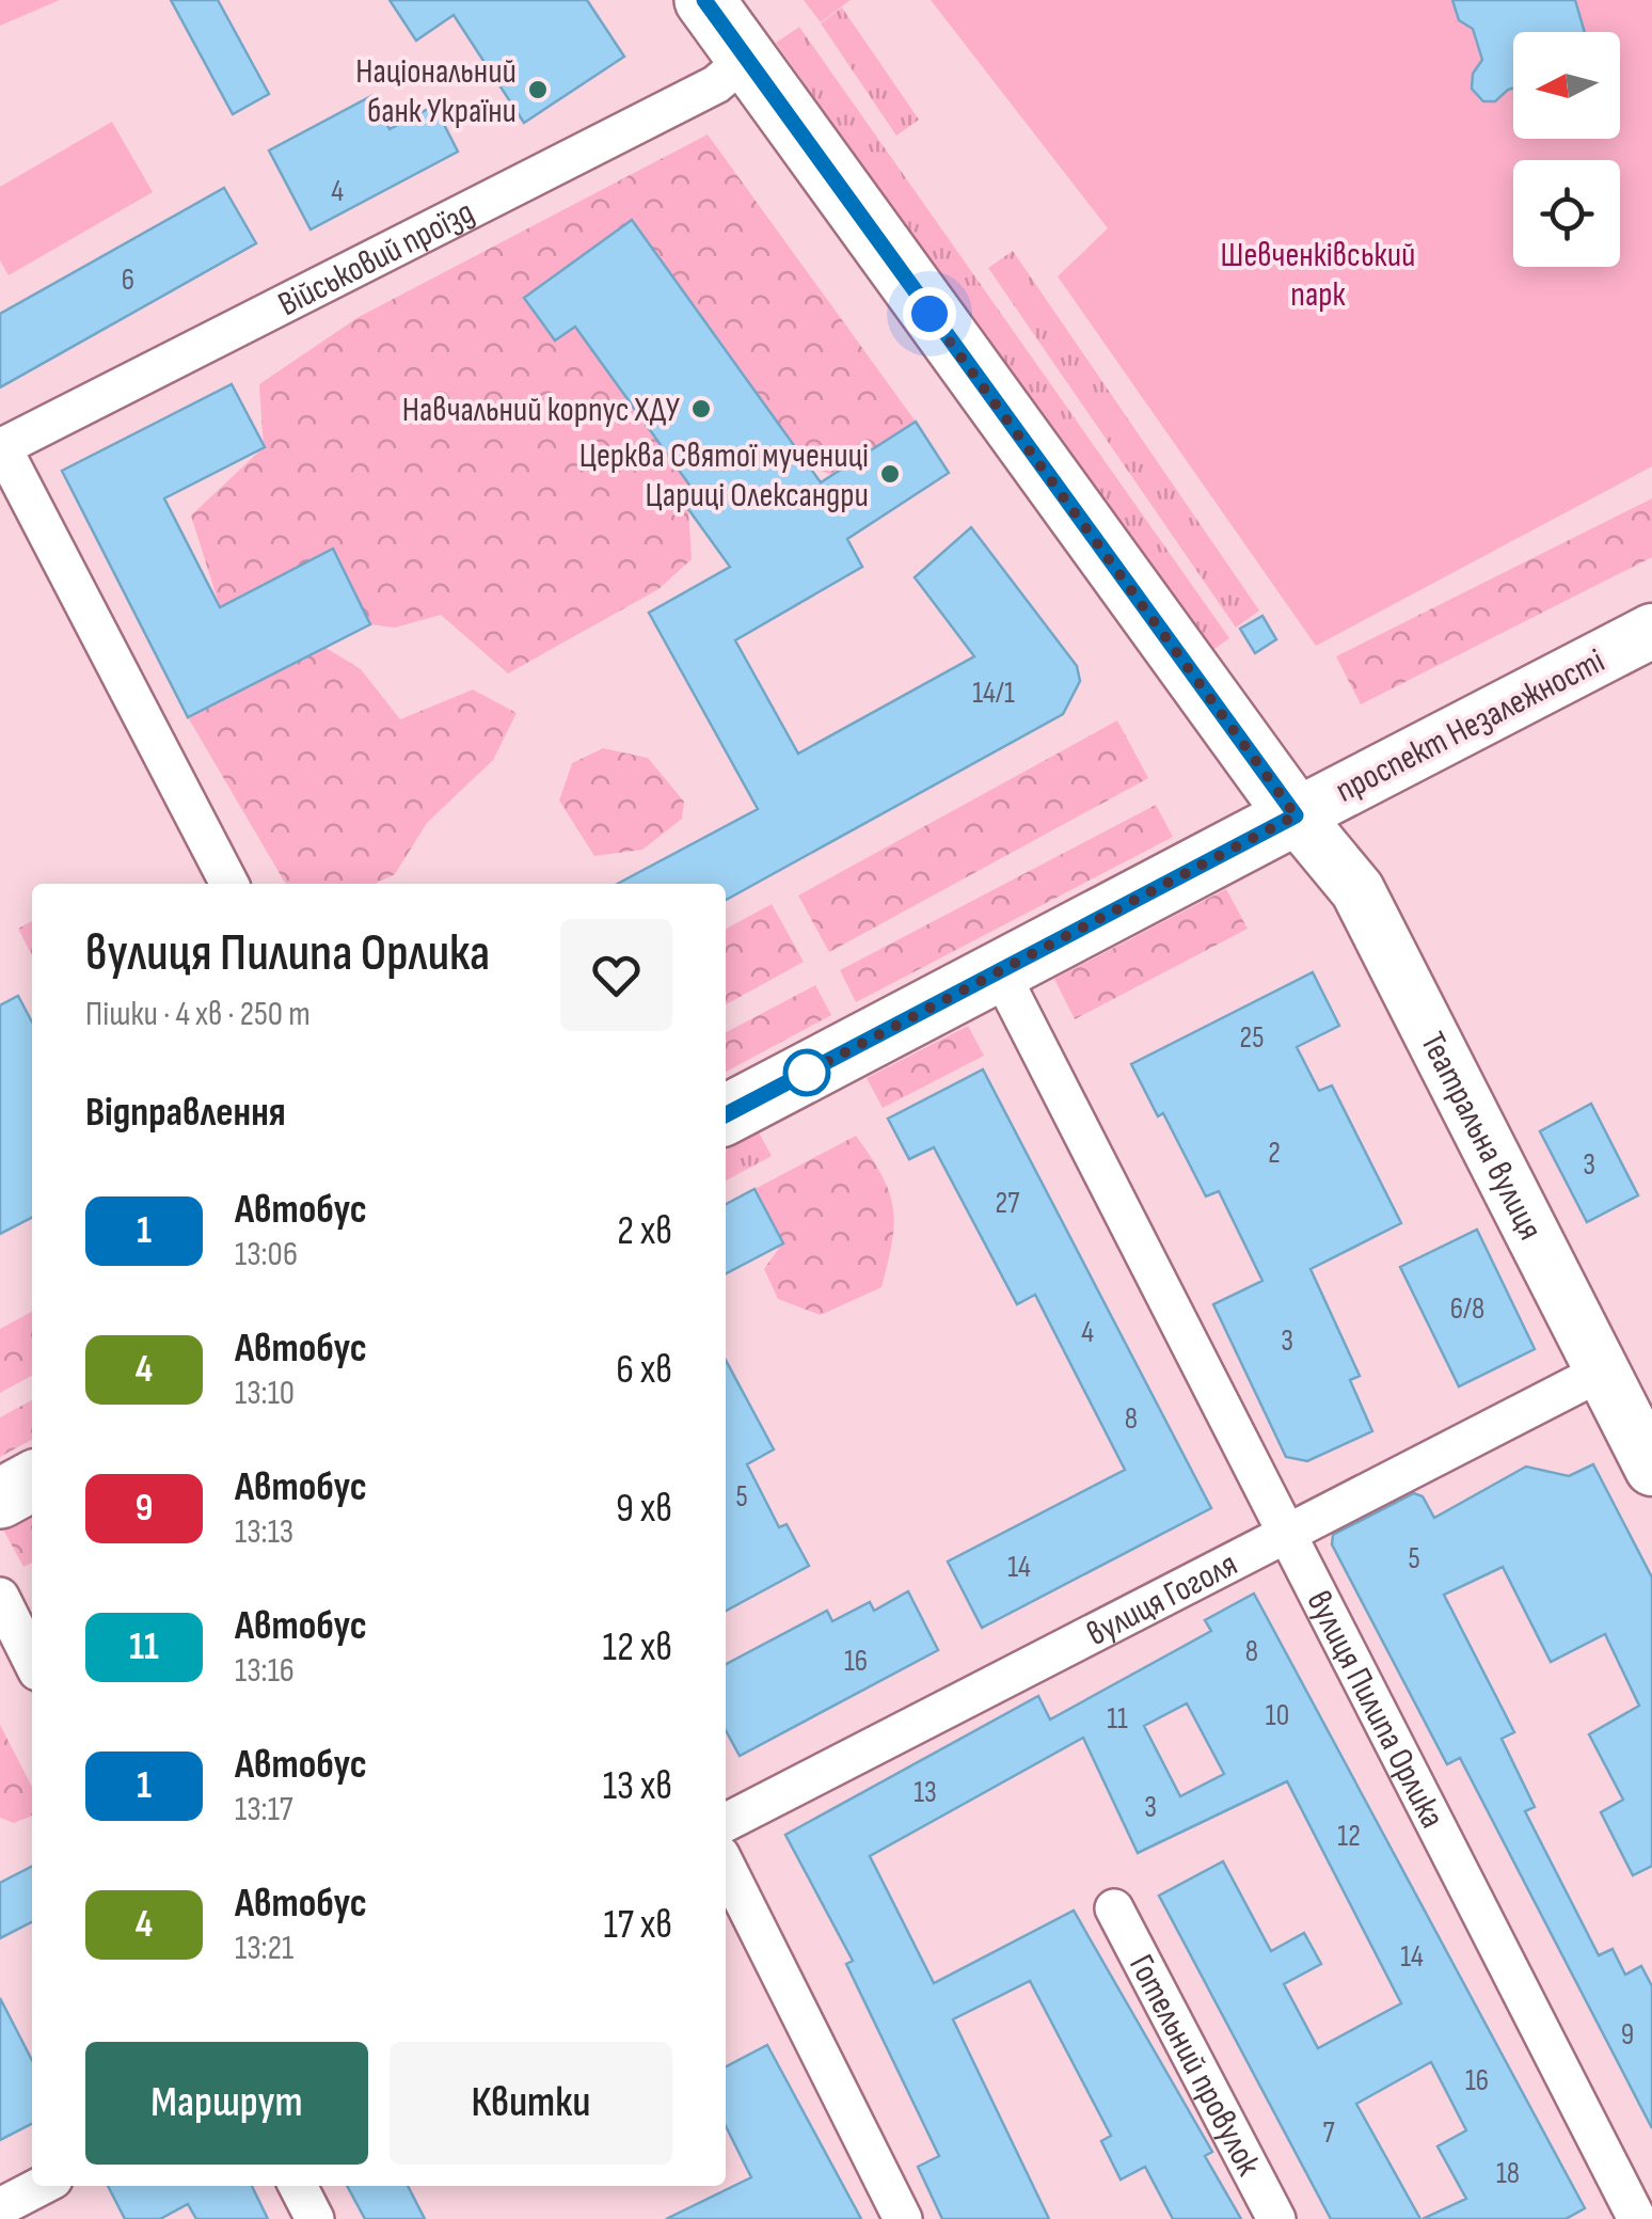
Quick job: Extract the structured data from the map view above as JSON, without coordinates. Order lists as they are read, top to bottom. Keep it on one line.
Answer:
{"streets":{"main road":["проспект Незалежності"],"street":["Військовий проїзд","Театральна вулиця","вулиця Гоголя","вулиця Пилипа Орлика","Готельний провулок"]},"crossings":[["проспект Незалежності","Театральна вулиця"],["проспект Незалежності","вулиця Пилипа Орлика"],["Театральна вулиця","вулиця Гоголя"],["вулиця Гоголя","вулиця Пилипа Орлика"]],"parks":["Шевченківський парк"],"places":["Національний банк України","Навчальний корпус ХДУ","Церква Святої мучениці Цариці Олександри"],"lines":["bus line 1"],"house_numbers":["4","6","14/1","25","2","3","27","6/8","4","3","8","5","5","14","8","16","10","11","13","3","12","14","9","16","7","18"],"north":"left","page":{"heading":[["вулиця Пилипа Орлика","Пішки · 4 хв · 250 m"],"Відправлення"],"list":[{"mark":"1","name":"Автобус","note":"13:06","value":"2 хв"},{"mark":"4","name":"Автобус","note":"13:10","value":"6 хв"},{"mark":"9","name":"Автобус","note":"13:13","value":"9 хв"},{"mark":"11","name":"Автобус","note":"13:16","value":"12 хв"},{"mark":"1","name":"Автобус","note":"13:17","value":"13 хв"},{"mark":"4","name":"Автобус","note":"13:21","value":"17 хв"}],"buttons":["Маршрут","Квитки"]}}
